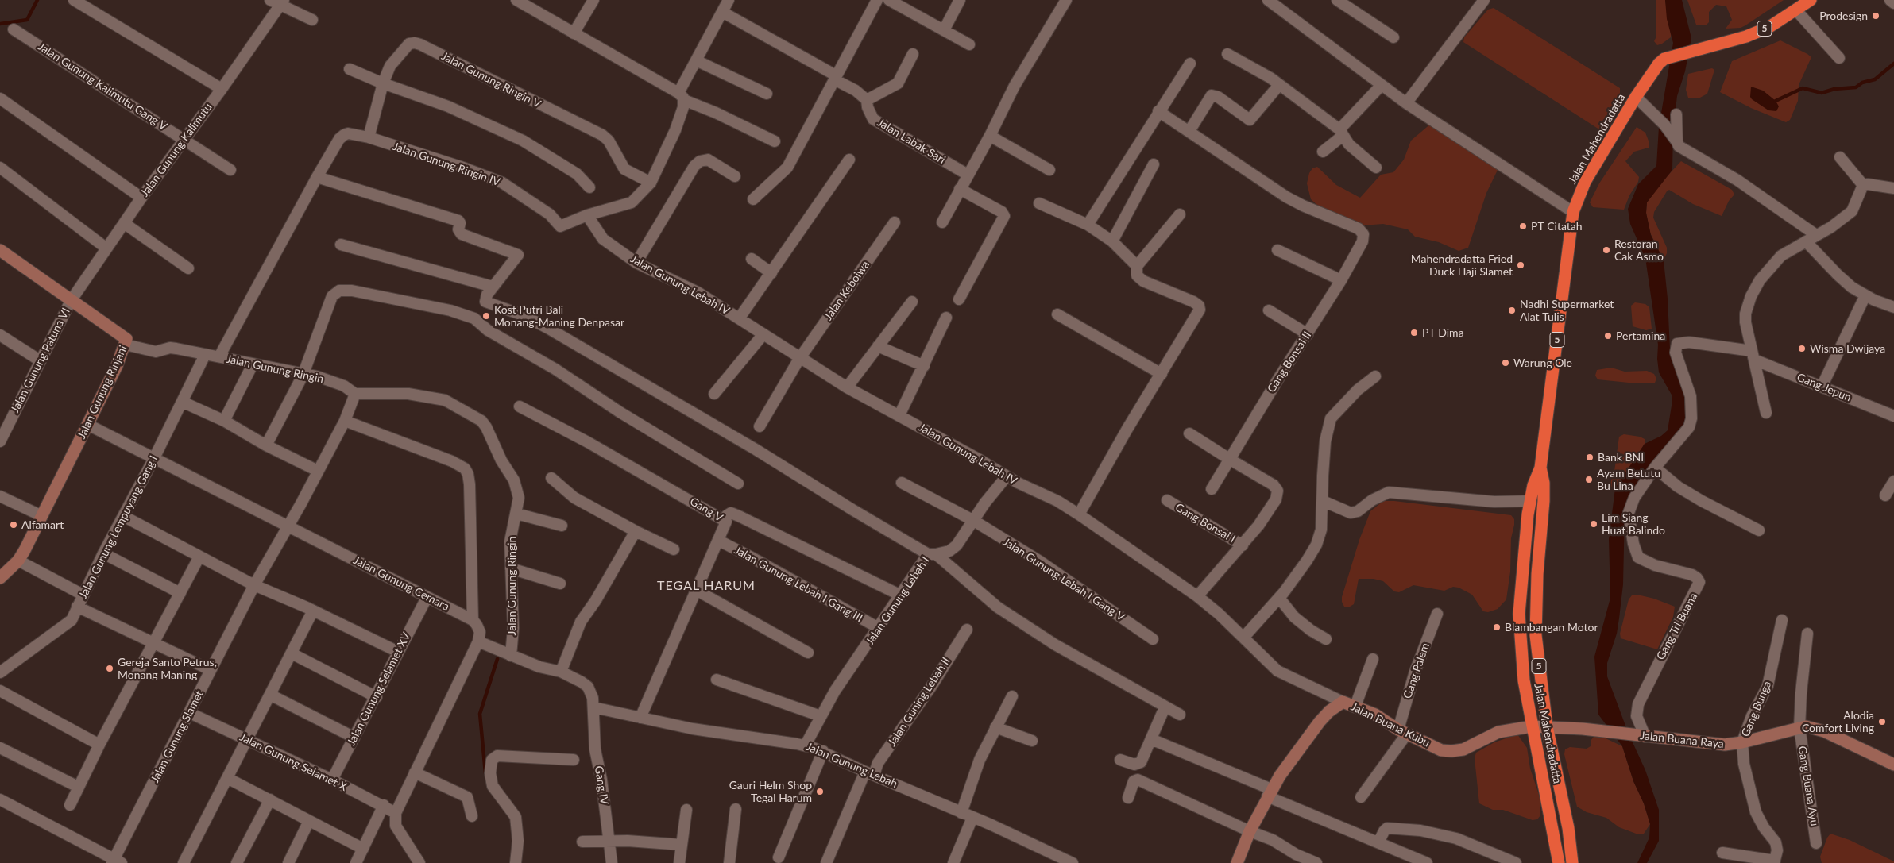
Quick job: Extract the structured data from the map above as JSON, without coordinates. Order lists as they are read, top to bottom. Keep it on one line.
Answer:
{"streets":{"highway":["5","Jalan Mahendradatta"],"street":["Jalan Gunung Ringin V","Jalan Gunung Kalimutu Gang V","Jalan Labak Sari","Jalan Gunung Kalimutu","Jalan Gunung Ringin IV","Jalan Gunung Lebah IV","Jalan Keboiwa","Jalan Gunung Patuna VI","Gang Bonsai II","Jalan Gunung Ringin","Gang Jepun","Jalan Gunung Rinjani","Gang V","Gang Bonsai I","Jalan Gunung Lempuyang Gang I","Jalan Gunung Lebah I Gang V","Jalan Gunung Cemara","Jalan Gunung Lebah I Gang III","Jalan Gunung Lebah I","Gang Tri Buana","Gang Palem","Jalan Gunung Selamet XV","Jalan Guning Lebah II","Gang Bunga","Jalan Buana Kubu","Jalan Gunung Slamet","Jalan Buana Raya","Jalan Gunung Selamet X","Jalan Gunung Lebah","Gang IV","Gang Buana Ayu"]},"crossings":[["Jalan Gunung Ringin V","Jalan Gunung Ringin IV"],["Jalan Gunung Kalimutu Gang V","Jalan Gunung Kalimutu"],["Jalan Mahendradatta","Jalan Buana Kubu"],["Jalan Mahendradatta","Jalan Buana Raya"],["Jalan Gunung Kalimutu","Jalan Gunung Patuna VI"],["Jalan Gunung Kalimutu","Jalan Gunung Rinjani"],["Jalan Gunung Ringin IV","Jalan Gunung Lebah IV"],["Jalan Gunung Lebah IV","Jalan Keboiwa"],["Jalan Gunung Lebah IV","Jalan Gunung Lebah I"],["Jalan Gunung Lebah IV","Jalan Buana Kubu"],["Jalan Gunung Patuna VI","Jalan Gunung Rinjani"],["Jalan Gunung Ringin","Jalan Gunung Rinjani"],["Jalan Gunung Ringin","Jalan Gunung Lempuyang Gang I"],["Jalan Gunung Ringin","Jalan Gunung Slamet"],["Jalan Gunung Ringin","Gang IV"],["Gang Jepun","Gang Tri Buana"],["Jalan Gunung Rinjani","Jalan Gunung Cemara"],["Gang V","Jalan Gunung Lebah I Gang III"],["Gang V","Jalan Gunung Lebah"],["Jalan Gunung Lempuyang Gang I","Jalan Gunung Cemara"],["Jalan Gunung Lebah I Gang V","Jalan Gunung Lebah I"],["Jalan Gunung Cemara","Jalan Gunung Selamet XV"],["Jalan Gunung Cemara","Jalan Gunung Slamet"],["Jalan Gunung Lebah I Gang III","Jalan Gunung Lebah I"],["Jalan Gunung Lebah I","Jalan Gunung Lebah"],["Gang Tri Buana","Jalan Buana Raya"],["Gang Palem","Jalan Buana Kubu"],["Jalan Gunung Selamet XV","Jalan Gunung Selamet X"],["Jalan Guning Lebah II","Jalan Gunung Lebah"],["Gang Bunga","Jalan Buana Raya"],["Jalan Buana Kubu","Jalan Buana Raya"],["Jalan Gunung Slamet","Jalan Gunung Selamet X"],["Jalan Buana Raya","Gang Buana Ayu"],["Jalan Gunung Lebah","Gang IV"]],"districts":["TEGAL HARUM"],"places":["Prodesign","PT Citatah","Restoran Cak Asmo","Mahendradatta Fried Duck Haji Slamet","Nadhi Supermarket Alat Tulis","Kost Putri Bali Monang-Maning Denpasar","PT Dima","Pertamina","Wisma Dwijaya","Warung Ole","Bank BNI","Ayam Betutu Bu Lina","Lim Siang Huat Balindo","Alfamart","Blambangan Motor","Gereja Santo Petrus, Monang Maning","Alodia Comfort Living","Gauri Helm Shop Tegal Harum"]}
